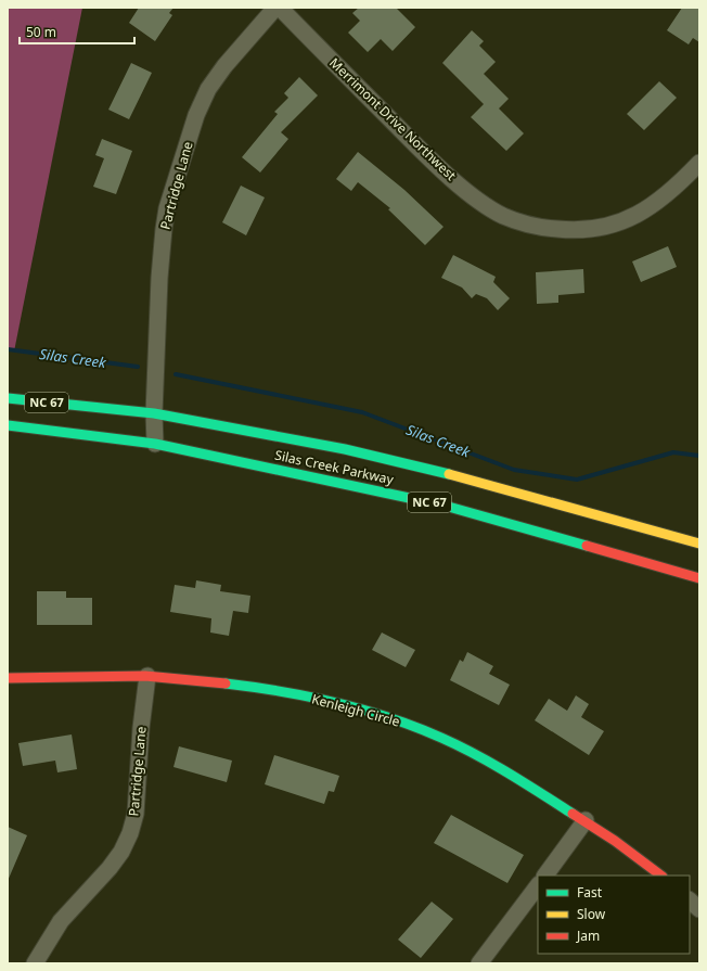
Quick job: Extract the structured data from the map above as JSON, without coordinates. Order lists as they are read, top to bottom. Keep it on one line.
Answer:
{"streets":{"main road":["NC 67","Silas Creek Parkway","Kenleigh Circle"],"street":["Merrimont Drive Northwest","Partridge Lane"]},"crossings":[["Partridge Lane","Silas Creek Parkway"],["Partridge Lane","Kenleigh Circle"]],"water":["Silas Creek"],"legend":["Fast","Slow","Jam"],"scale_bar":"50 m"}
